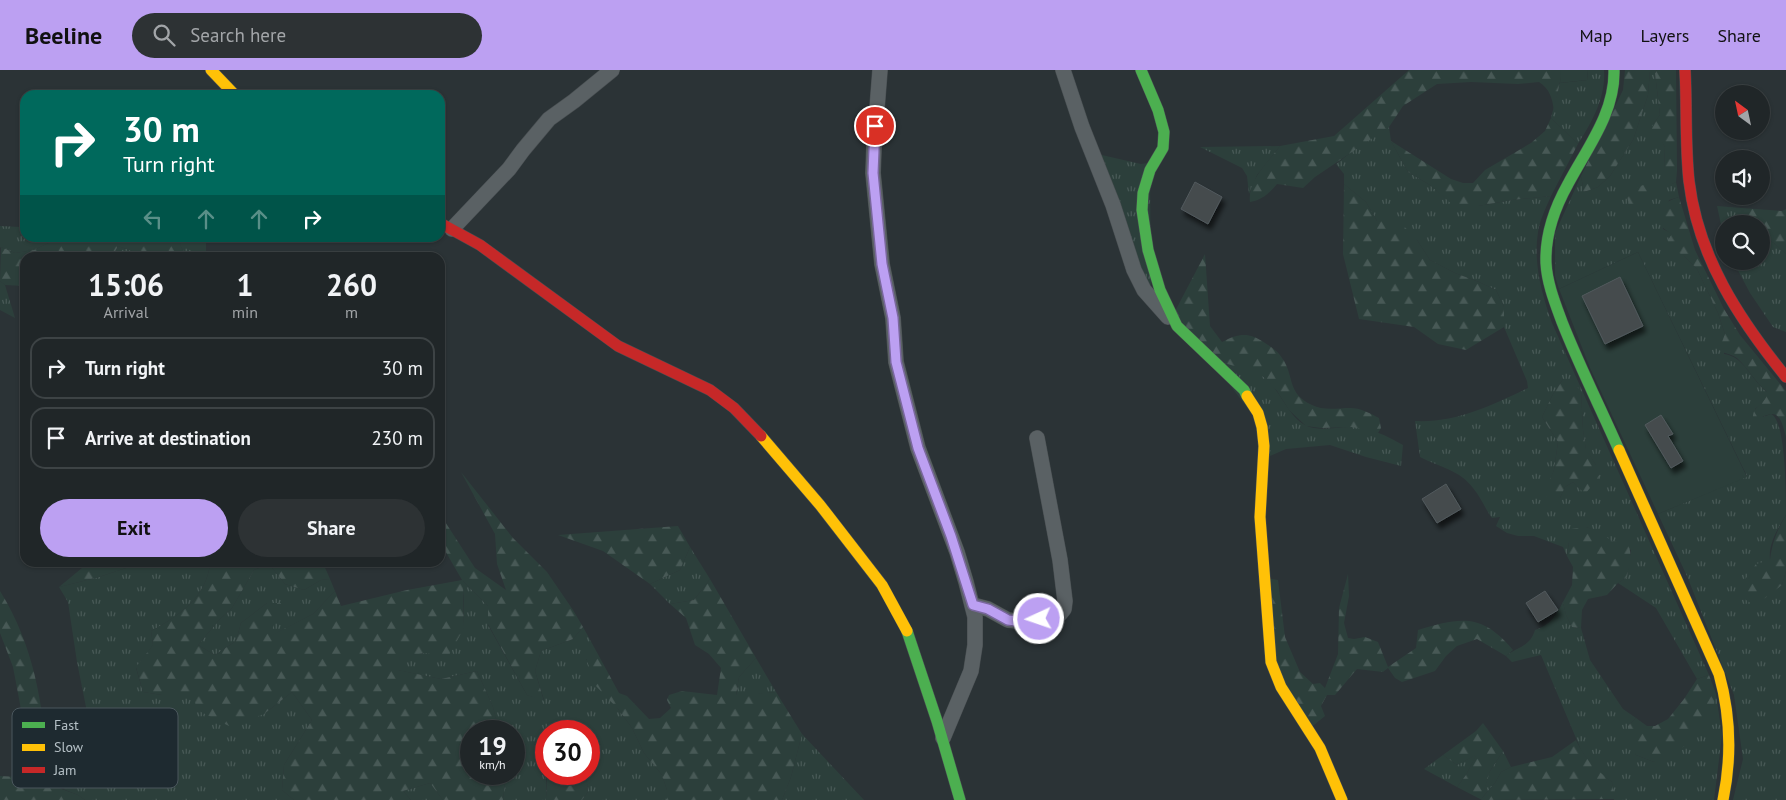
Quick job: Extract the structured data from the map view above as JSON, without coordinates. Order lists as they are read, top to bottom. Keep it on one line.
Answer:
{"legend":["Fast","Slow","Jam"],"north":"top left","page":{"header":"Beeline","search":"Search here","nav":["Map","Layers","Share"],"turn":["30 m","Turn right"],"eta":["15:06","Arrival","1","min","260","m"],"list":[{"name":"Turn right","value":"30 m"},{"name":"Arrive at destination","value":"230 m"}],"buttons":["Exit","Share"],"speed":"19 km/h","limit":"30"}}
